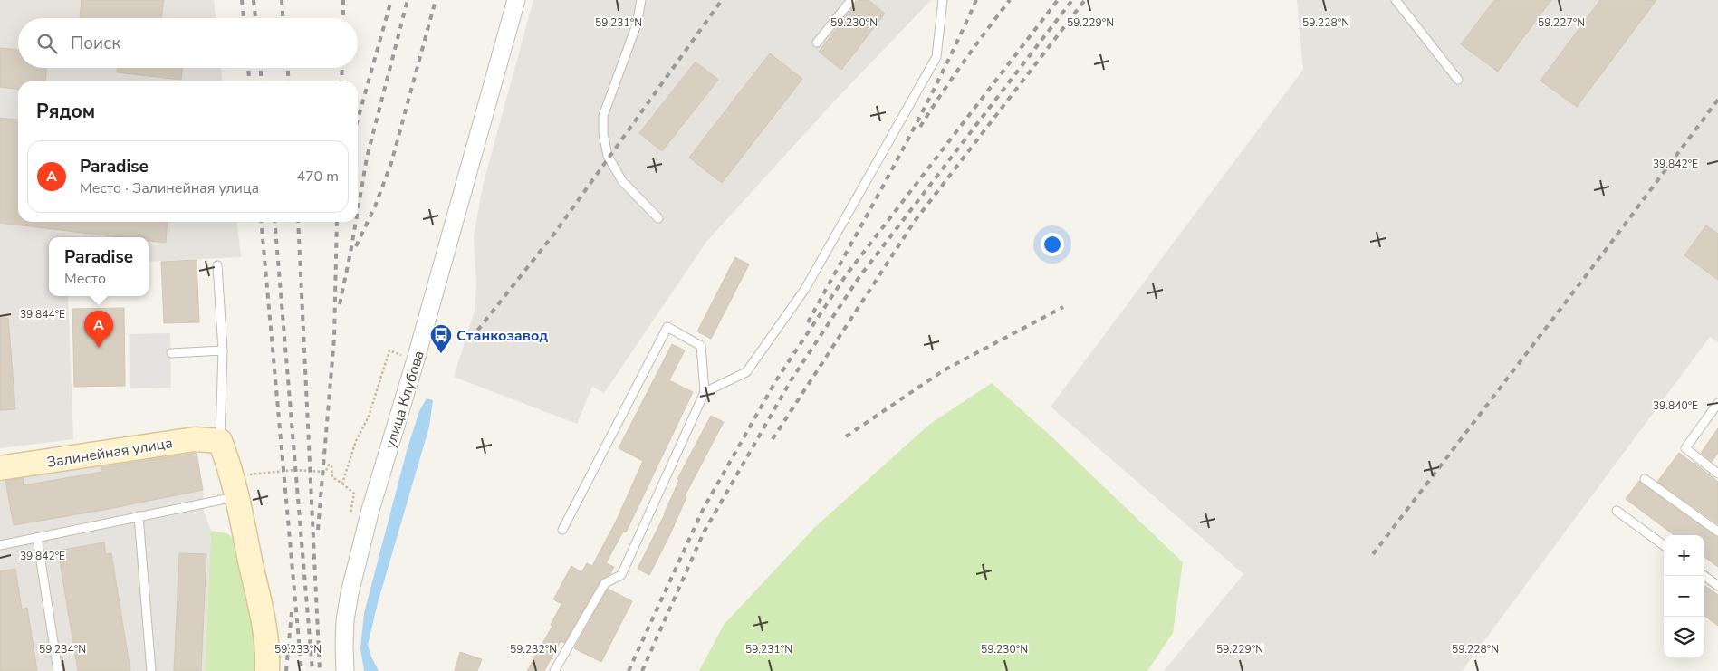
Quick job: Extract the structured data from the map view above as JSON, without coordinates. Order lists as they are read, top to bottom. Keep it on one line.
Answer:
{"streets":{"main road":["Залинейная улица"],"street":["улица Клубова"]},"places":{"bus stop":["Станкозавод"]},"page":{"search":"Поиск","heading":"Рядом","list":[{"mark":"A","name":"Paradise","note":"Место · Залинейная улица","value":"470 m"}],"popup":["Paradise","Место"],"pins":"A","map_buttons":["+","−"]},"coordinates":["59.231°N","59.230°N","59.229°N","59.228°N","59.227°N","39.842°E","39.844°E","39.840°E","59.234°N","59.233°N","59.232°N"]}
